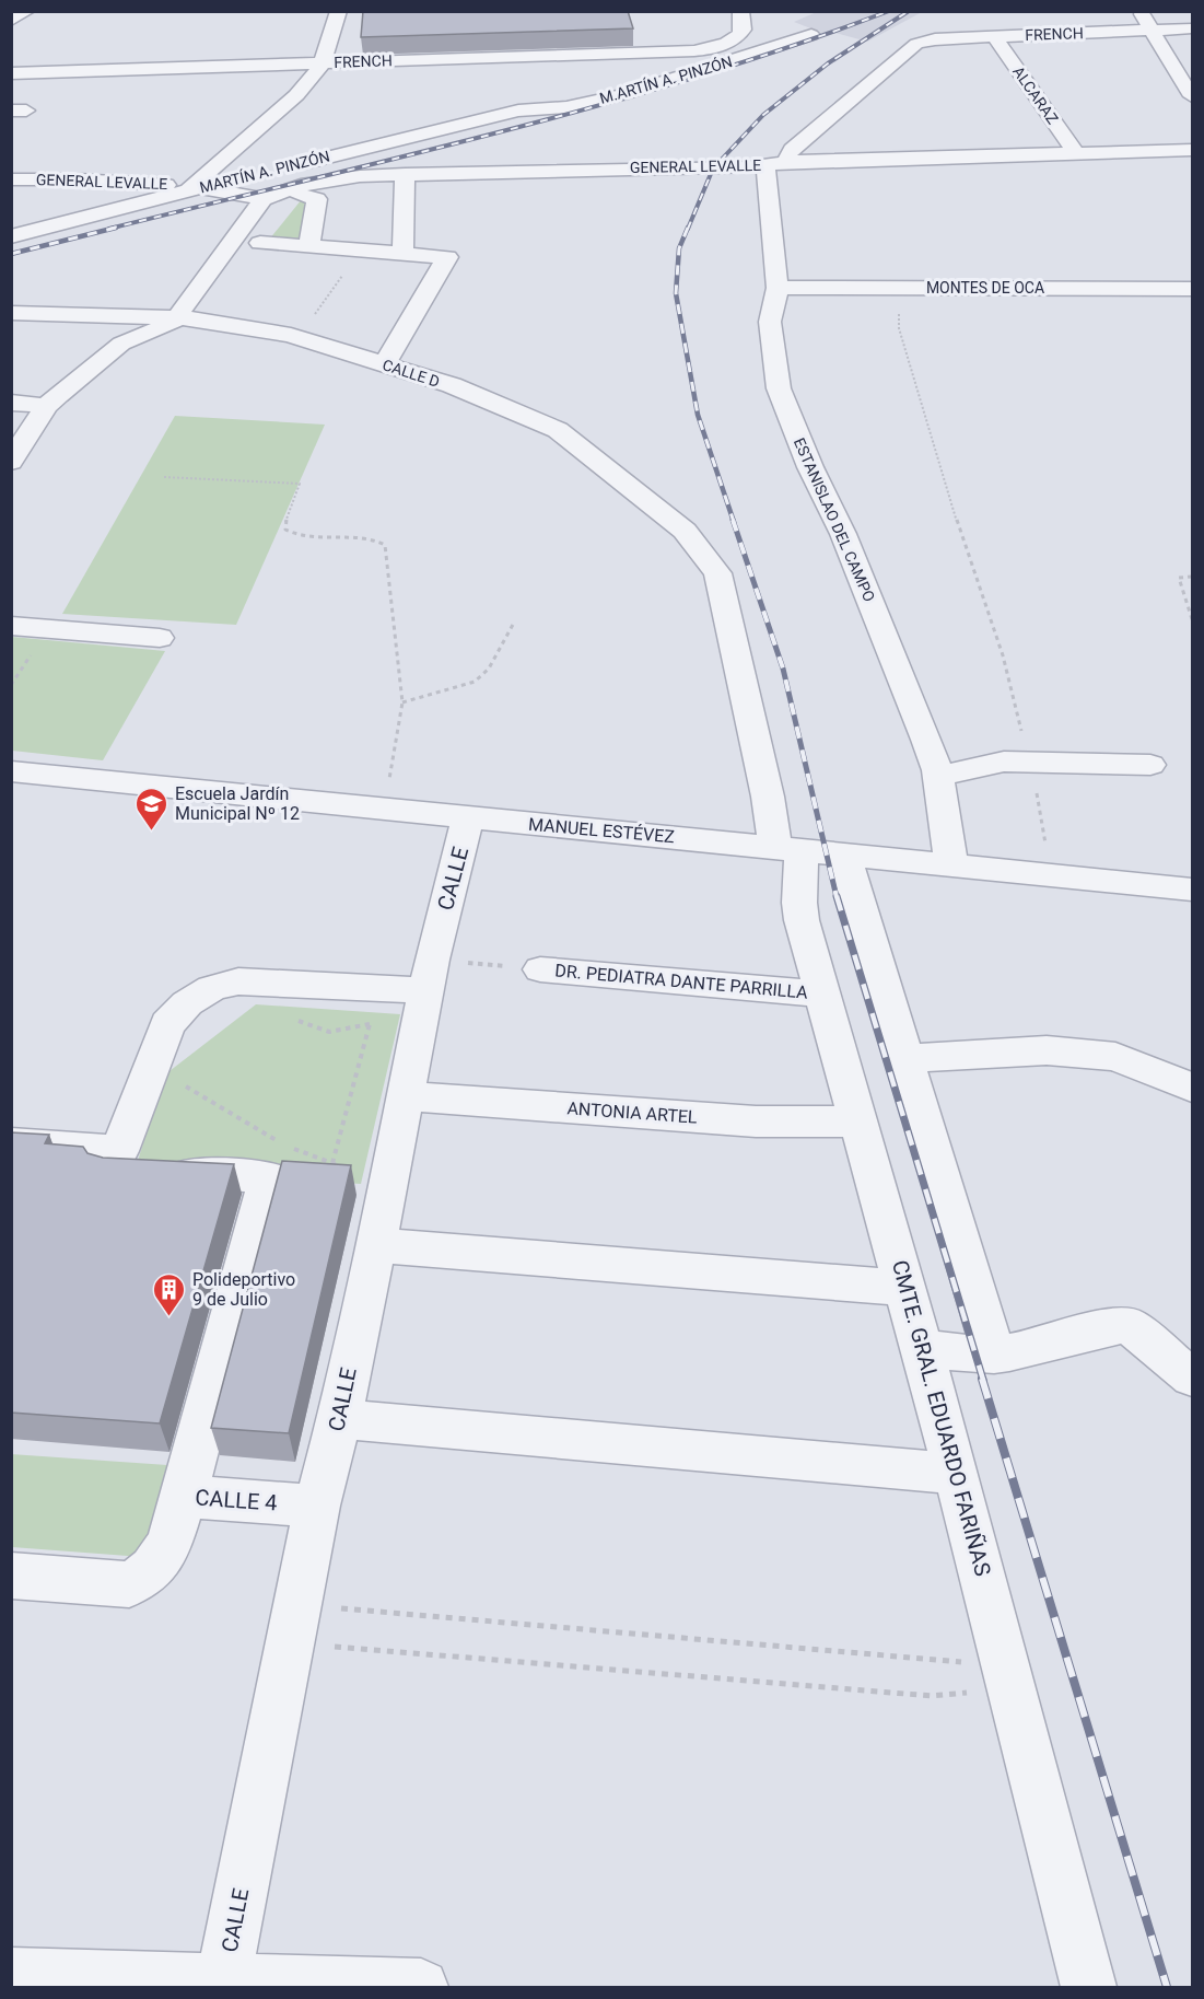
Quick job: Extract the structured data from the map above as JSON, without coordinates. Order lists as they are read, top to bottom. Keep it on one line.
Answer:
{"streets":{"street":["FRENCH","M.ARTÍN A. PINZÓN","ALCARAZ","GENERAL LEVALLE","MARTÍN A. PINZÓN","MONTES DE OCA","CALLE D","ESTANISLAO DEL CAMPO","MANUEL ESTÉVEZ","CALLE","DR. PEDIATRA DANTE PARRILLA","ANTONIA ARTEL","CMTE. GRAL. EDUARDO FARIÑAS","CALLE 4"]},"crossings":[["FRENCH","ALCARAZ"],["FRENCH","GENERAL LEVALLE"],["M.ARTÍN A. PINZÓN","MARTÍN A. PINZÓN"],["ALCARAZ","GENERAL LEVALLE"],["GENERAL LEVALLE","MARTÍN A. PINZÓN"],["GENERAL LEVALLE","ESTANISLAO DEL CAMPO"],["MONTES DE OCA","ESTANISLAO DEL CAMPO"],["CALLE D","MANUEL ESTÉVEZ"],["CALLE D","CMTE. GRAL. EDUARDO FARIÑAS"],["ESTANISLAO DEL CAMPO","MANUEL ESTÉVEZ"],["MANUEL ESTÉVEZ","CALLE"],["MANUEL ESTÉVEZ","CMTE. GRAL. EDUARDO FARIÑAS"],["CALLE","ANTONIA ARTEL"],["CALLE","CALLE 4"],["DR. PEDIATRA DANTE PARRILLA","CMTE. GRAL. EDUARDO FARIÑAS"],["ANTONIA ARTEL","CMTE. GRAL. EDUARDO FARIÑAS"]],"places":{"school or university":["Escuela Jardín Municipal Nº 12"],"building":["Polideportivo 9 de Julio"]}}
